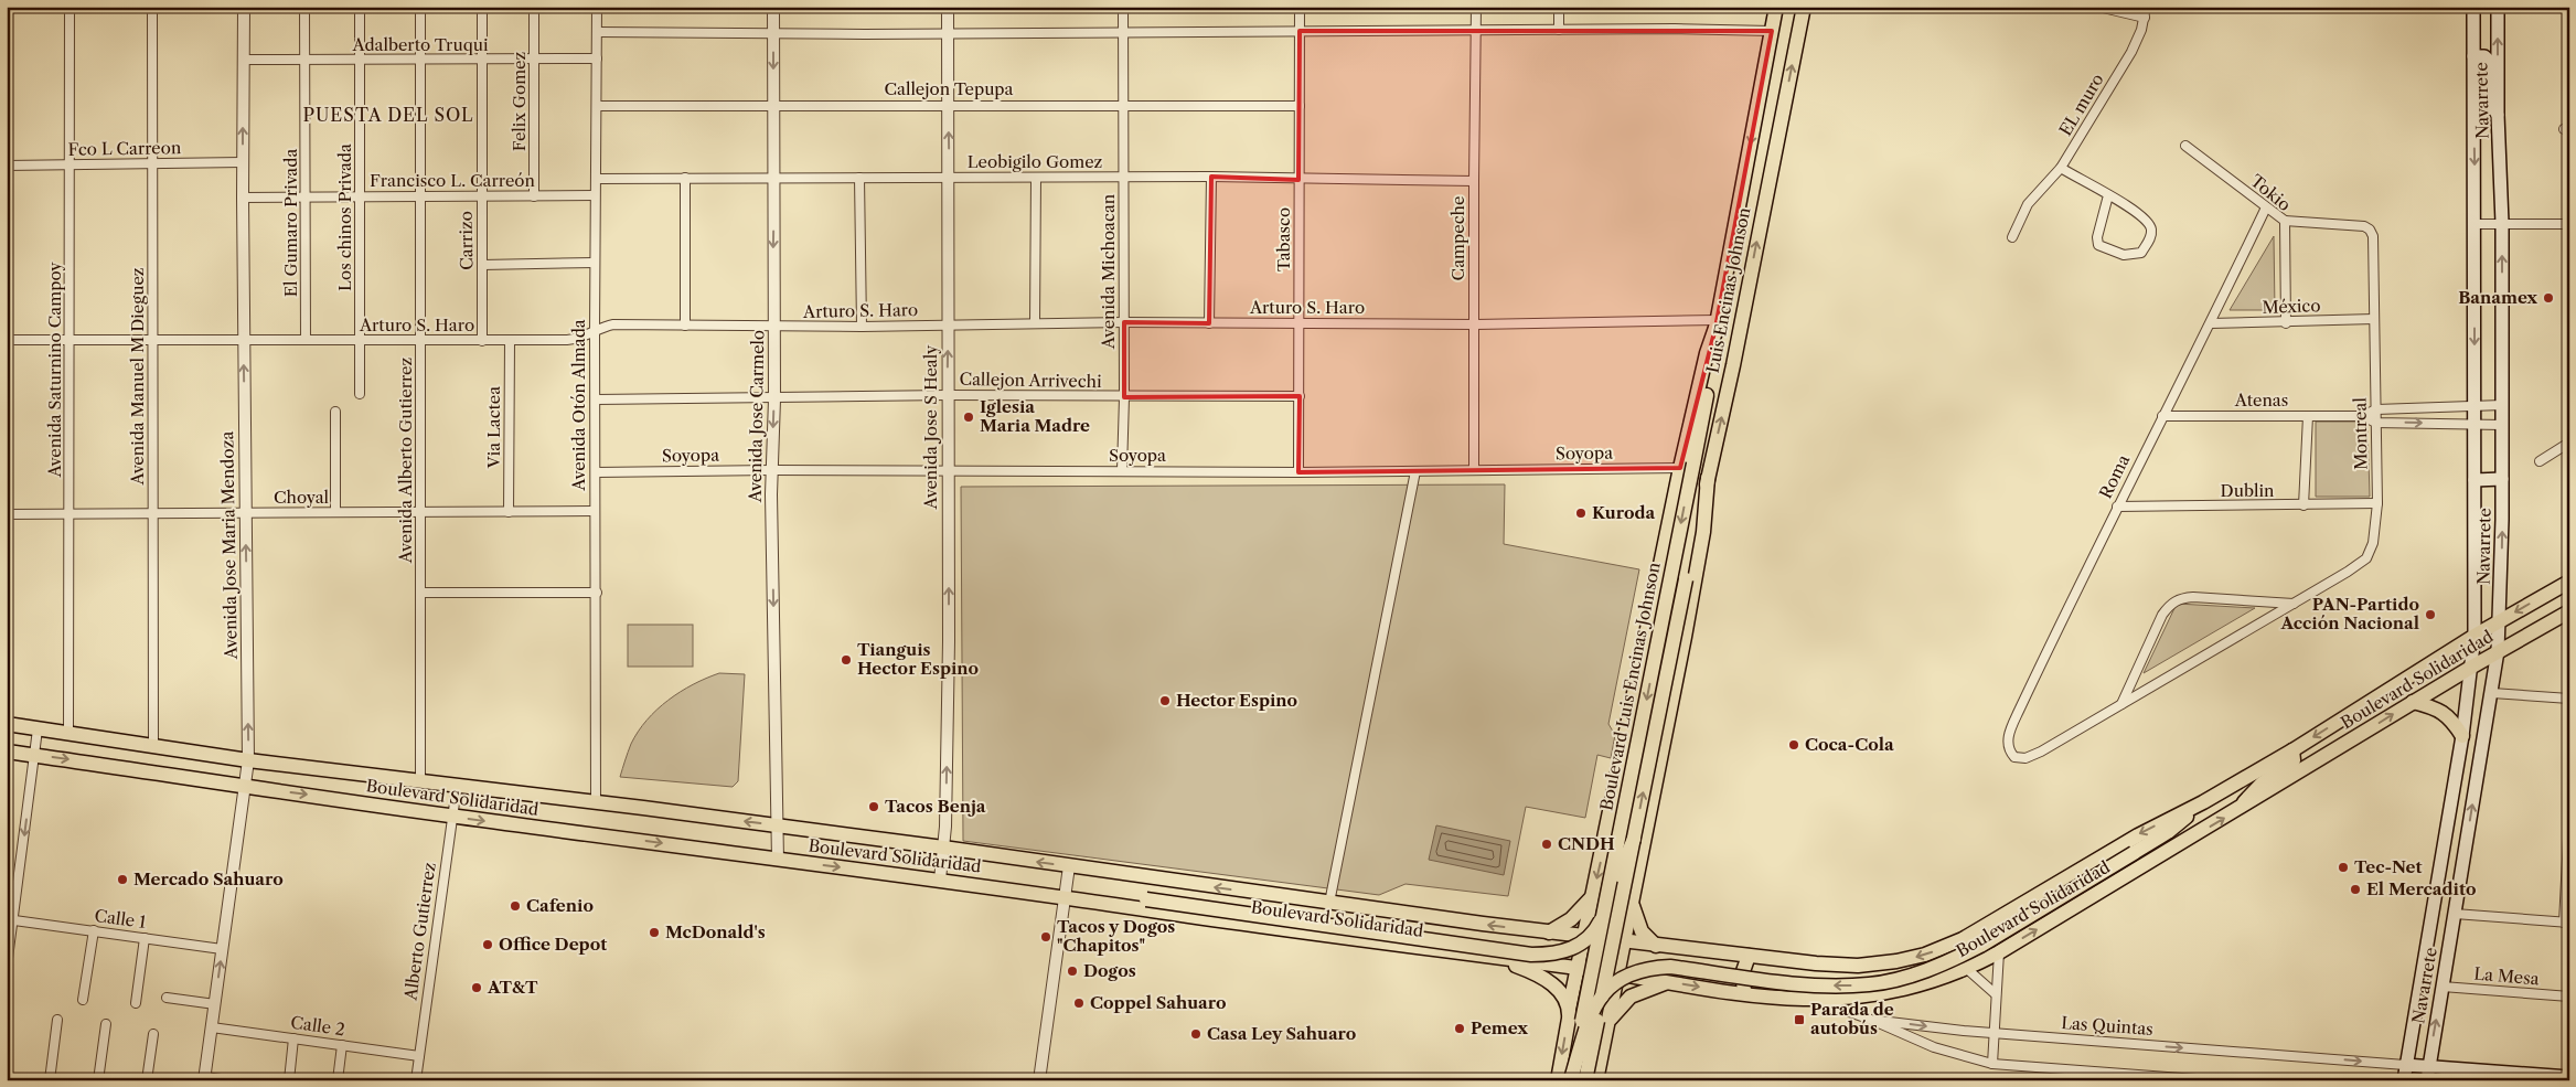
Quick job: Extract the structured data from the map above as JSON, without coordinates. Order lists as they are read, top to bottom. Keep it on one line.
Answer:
{"streets":{"main road":["Navarrete","Luis Encinas Johnson","Boulevard Solidaridad","Boulevard Luis Encinas Johnson"],"street":["Adalberto Truqui","Callejon Tepupa","Felix Gomez","EL muro","Fco L Carreon","Leobigilo Gomez","Francisco L. Carreón","Tokio","Los chinos Privada","El Gumaro Privada","Campeche","Tabasco","Carrizo","Avenida Michoacan","México","Arturo S. Haro","Avenida Saturnino Campoy","Avenida Manuel M Dieguez","Callejon Arrivechi","Atenas","Avenida Otón Almada","Avenida Jose Carmelo","Via Lactea","Avenida Jose S Healy","Montreal","Soyopa","Avenida Alberto Gutierrez","Roma","Dublin","Choyal","Avenida Jose Maria Mendoza","Calle 1","Alberto Gutierrez","La Mesa","Calle 2","Las Quintas"]},"crossings":[["Adalberto Truqui","Felix Gomez"],["Adalberto Truqui","Los chinos Privada"],["Adalberto Truqui","El Gumaro Privada"],["Adalberto Truqui","Carrizo"],["Adalberto Truqui","Avenida Otón Almada"],["Adalberto Truqui","Avenida Alberto Gutierrez"],["Adalberto Truqui","Avenida Jose Maria Mendoza"],["Callejon Tepupa","Tabasco"],["Callejon Tepupa","Avenida Michoacan"],["Callejon Tepupa","Avenida Otón Almada"],["Callejon Tepupa","Avenida Jose Carmelo"],["Callejon Tepupa","Avenida Jose S Healy"],["Navarrete","Atenas"],["Navarrete","Boulevard Solidaridad"],["Navarrete","La Mesa"],["Navarrete","Las Quintas"],["Felix Gomez","Francisco L. Carreón"],["Fco L Carreon","Avenida Saturnino Campoy"],["Fco L Carreon","Avenida Manuel M Dieguez"],["Fco L Carreon","Avenida Jose Maria Mendoza"],["Leobigilo Gomez","Campeche"],["Leobigilo Gomez","Tabasco"],["Leobigilo Gomez","Avenida Michoacan"],["Leobigilo Gomez","Avenida Otón Almada"],["Leobigilo Gomez","Avenida Jose Carmelo"],["Leobigilo Gomez","Avenida Jose S Healy"],["Francisco L. Carreón","Los chinos Privada"],["Francisco L. Carreón","El Gumaro Privada"],["Francisco L. Carreón","Carrizo"],["Francisco L. Carreón","Avenida Otón Almada"],["Francisco L. Carreón","Avenida Alberto Gutierrez"],["Francisco L. Carreón","Avenida Jose Maria Mendoza"],["Tokio","México"],["Tokio","Montreal"],["Tokio","Roma"],["Los chinos Privada","Arturo S. Haro"],["El Gumaro Privada","Arturo S. Haro"],["Campeche","Arturo S. Haro"],["Campeche","Soyopa"],["Tabasco","Arturo S. Haro"],["Tabasco","Callejon Arrivechi"],["Tabasco","Soyopa"],["Carrizo","Arturo S. Haro"],["Avenida Michoacan","Arturo S. Haro"],["Avenida Michoacan","Callejon Arrivechi"],["Avenida Michoacan","Soyopa"],["Luis Encinas Johnson","Arturo S. Haro"],["Luis Encinas Johnson","Soyopa"],["Luis Encinas Johnson","Boulevard Luis Encinas Johnson"],["México","Montreal"],["México","Roma"],["Arturo S. Haro","Avenida Saturnino Campoy"],["Arturo S. Haro","Avenida Manuel M Dieguez"],["Arturo S. Haro","Avenida Otón Almada"],["Arturo S. Haro","Avenida Jose Carmelo"],["Arturo S. Haro","Via Lactea"],["Arturo S. Haro","Avenida Jose S Healy"],["Arturo S. Haro","Avenida Alberto Gutierrez"],["Arturo S. Haro","Avenida Jose Maria Mendoza"],["Avenida Saturnino Campoy","Choyal"],["Avenida Saturnino Campoy","Boulevard Solidaridad"],["Avenida Manuel M Dieguez","Choyal"],["Avenida Manuel M Dieguez","Boulevard Solidaridad"],["Callejon Arrivechi","Avenida Otón Almada"],["Callejon Arrivechi","Avenida Jose Carmelo"],["Callejon Arrivechi","Avenida Jose S Healy"],["Atenas","Montreal"],["Atenas","Roma"],["Avenida Otón Almada","Soyopa"],["Avenida Otón Almada","Choyal"],["Avenida Otón Almada","Boulevard Solidaridad"],["Avenida Jose Carmelo","Soyopa"],["Avenida Jose Carmelo","Boulevard Solidaridad"],["Via Lactea","Choyal"],["Avenida Jose S Healy","Soyopa"],["Avenida Jose S Healy","Boulevard Solidaridad"],["Montreal","Roma"],["Montreal","Dublin"],["Soyopa","Boulevard Luis Encinas Johnson"],["Avenida Alberto Gutierrez","Choyal"],["Avenida Alberto Gutierrez","Boulevard Solidaridad"],["Roma","Dublin"],["Choyal","Avenida Jose Maria Mendoza"],["Avenida Jose Maria Mendoza","Boulevard Solidaridad"],["Avenida Jose Maria Mendoza","Calle 1"],["Avenida Jose Maria Mendoza","Calle 2"],["Boulevard Solidaridad","Alberto Gutierrez"],["Boulevard Solidaridad","Las Quintas"],["Alberto Gutierrez","Calle 2"]],"one_way":["Avenida Jose S Healy","Avenida Jose Maria Mendoza"],"districts":["PUESTA DEL SOL"],"places":{"other":["Banamex","Iglesia Maria Madre","Kuroda","PAN-Partido Acción Nacional","Tianguis Hector Espino","Hector Espino","Coca-Cola","Tacos Benja","CNDH","Tec-Net","Mercado Sahuaro","El Mercadito","Cafenio","McDonald's","Tacos y Dogos \"Chapitos\"","Office Depot","Dogos","AT&T","Coppel Sahuaro","Pemex","Casa Ley Sahuaro"],"transit":["Parada de autobús"]}}
